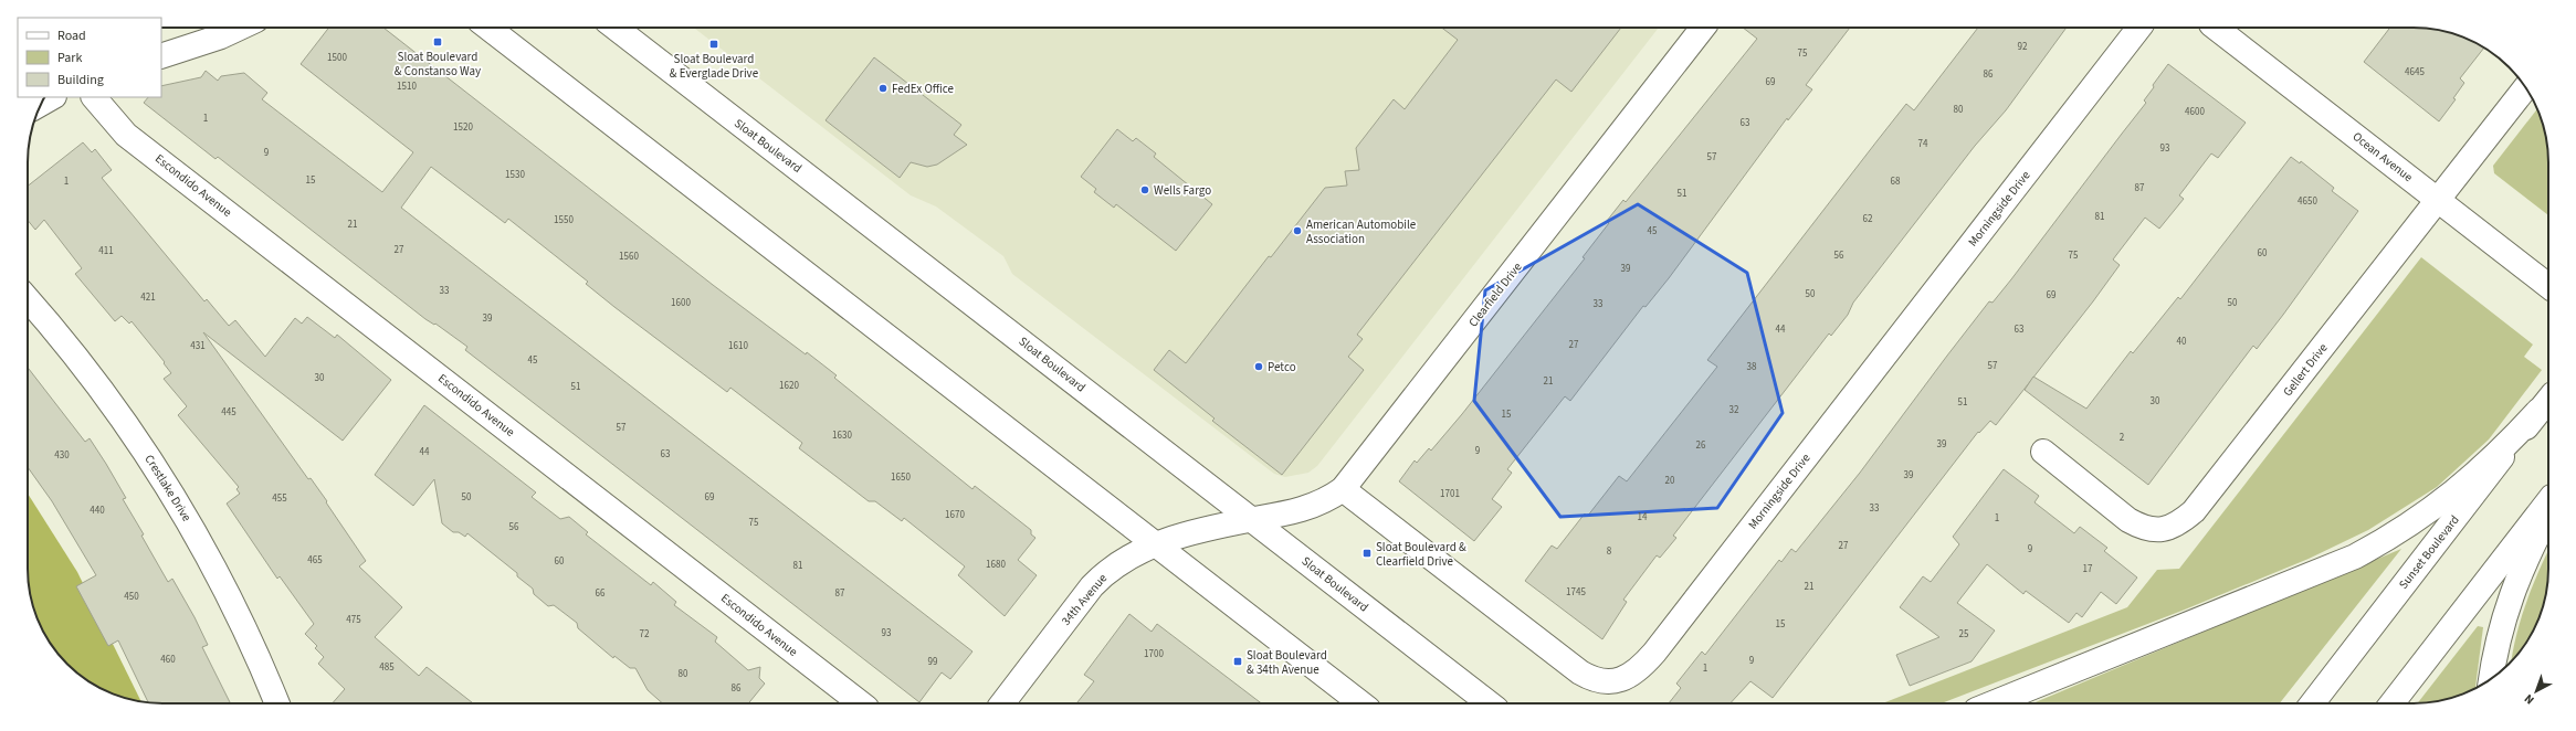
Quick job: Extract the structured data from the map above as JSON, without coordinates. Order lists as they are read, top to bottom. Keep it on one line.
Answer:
{"streets":{"street":["Sloat Boulevard","Ocean Avenue","Escondido Avenue","Morningside Drive","Clearfield Drive","Gellert Drive","Crestlake Drive","Sunset Boulevard","34th Avenue"]},"crossings":[["Sloat Boulevard","Clearfield Drive"],["Sloat Boulevard","34th Avenue"],["Ocean Avenue","Gellert Drive"],["Morningside Drive","Clearfield Drive"],["Clearfield Drive","34th Avenue"]],"places":{"transit":["Sloat Boulevard & Constanso Way","Sloat Boulevard & Everglade Drive","Sloat Boulevard & Clearfield Drive","Sloat Boulevard & 34th Avenue"],"other":["FedEx Office","Wells Fargo","American Automobile Association","Petco"]},"house_numbers":["92","75","1500","4645","86","69","1510","80","4600","1","63","1520","74","93","9","57","1530","15","1","68","87","51","4650","81","62","1550","21","45","27","411","60","56","75","1560","39","33","50","69","421","1600","50","33","39","44","63","40","27","431","1610","45","57","38","30","21","1620","51","30","51","32","445","15","57","1630","2","39","26","9","44","63","430","39","1650","20","1701","50","69","455","33","440","1670","14","1","75","56","27","9","8","465","60","1680","81","17","21","1745","66","87","450","475","15","93","72","25","1700","460","9","99","485","1","80","86"],"legend":["Road","Park","Building"],"north":"bottom left"}
